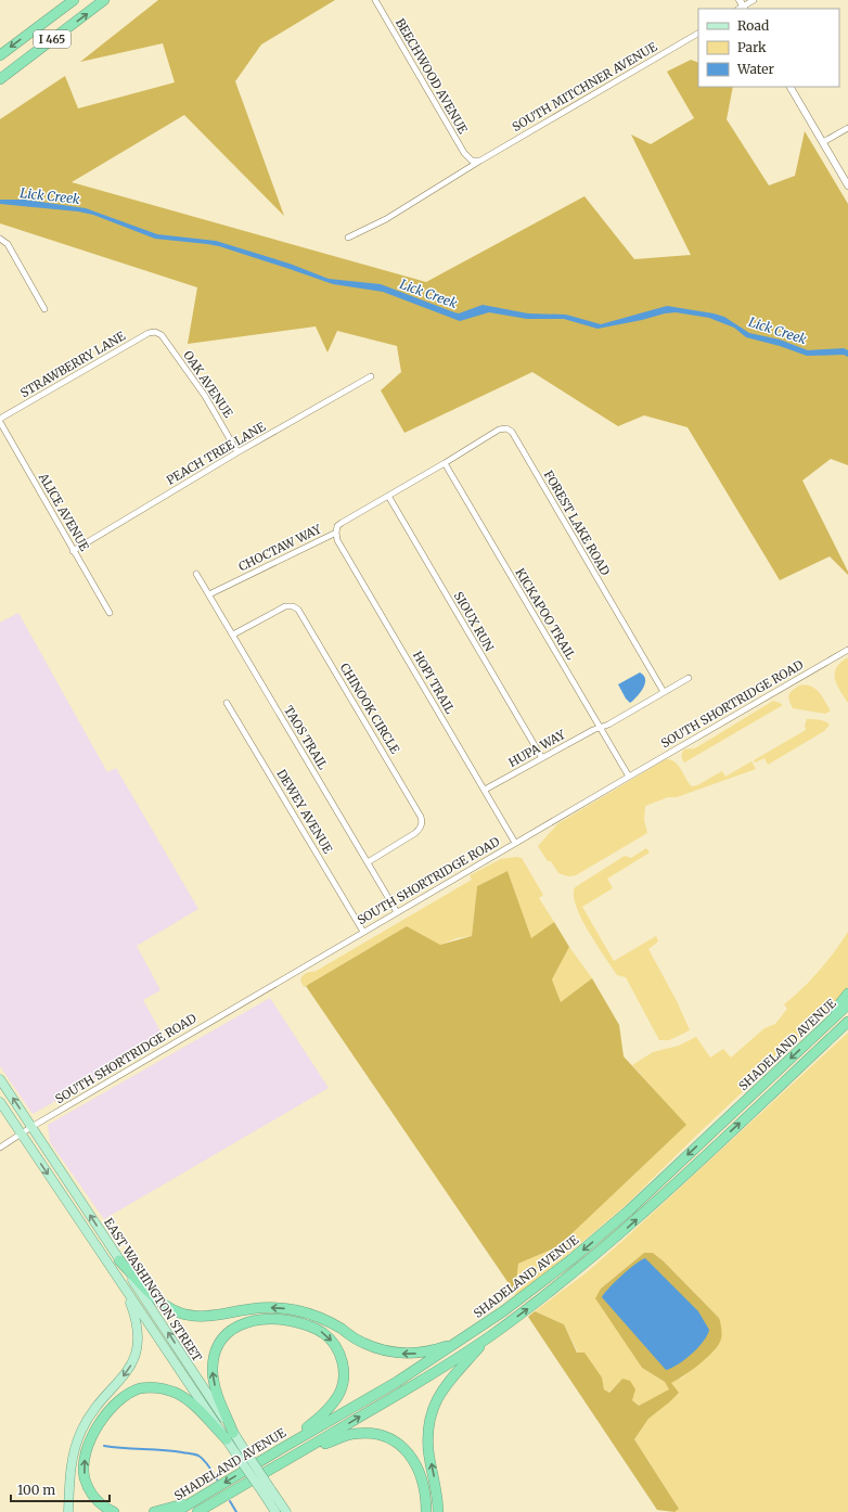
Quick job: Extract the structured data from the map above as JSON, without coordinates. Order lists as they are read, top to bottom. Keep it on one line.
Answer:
{"streets":{"highway":["I 465","SHADELAND AVENUE"],"main road":["EAST WASHINGTON STREET"],"street":["BEECHWOOD AVENUE","SOUTH MITCHNER AVENUE","STRAWBERRY LANE","OAK AVENUE","PEACH TREE LANE","ALICE AVENUE","FOREST LAKE ROAD","CHOCTAW WAY","KICKAPOO TRAIL","SIOUX RUN","HOPI TRAIL","SOUTH SHORTRIDGE ROAD","CHINOOK CIRCLE","TAOS TRAIL","HUPA WAY","DEWEY AVENUE"]},"crossings":[["BEECHWOOD AVENUE","SOUTH MITCHNER AVENUE"],["STRAWBERRY LANE","OAK AVENUE"],["STRAWBERRY LANE","ALICE AVENUE"],["OAK AVENUE","PEACH TREE LANE"],["PEACH TREE LANE","ALICE AVENUE"],["FOREST LAKE ROAD","CHOCTAW WAY"],["FOREST LAKE ROAD","KICKAPOO TRAIL"],["CHOCTAW WAY","KICKAPOO TRAIL"],["CHOCTAW WAY","SIOUX RUN"],["CHOCTAW WAY","HOPI TRAIL"],["CHOCTAW WAY","TAOS TRAIL"],["KICKAPOO TRAIL","SOUTH SHORTRIDGE ROAD"],["KICKAPOO TRAIL","HUPA WAY"],["SIOUX RUN","HUPA WAY"],["HOPI TRAIL","SOUTH SHORTRIDGE ROAD"],["HOPI TRAIL","HUPA WAY"],["SOUTH SHORTRIDGE ROAD","TAOS TRAIL"],["SOUTH SHORTRIDGE ROAD","DEWEY AVENUE"],["SOUTH SHORTRIDGE ROAD","EAST WASHINGTON STREET"],["CHINOOK CIRCLE","TAOS TRAIL"]],"water":["Lick Creek"],"legend":["Road","Park","Water"],"scale_bar":"100 m"}
